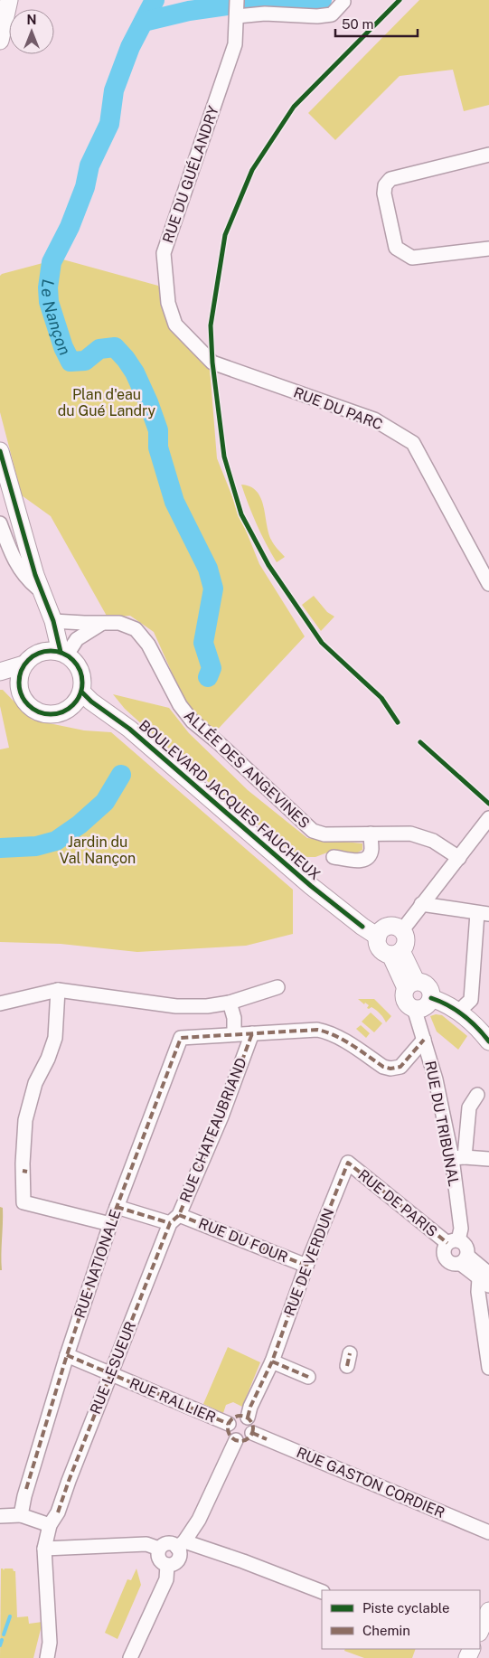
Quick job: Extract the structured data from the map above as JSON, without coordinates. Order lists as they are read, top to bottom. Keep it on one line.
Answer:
{"streets":{"main road":["BOULEVARD JACQUES FAUCHEUX"],"street":["RUE DU GUÉLANDRY","RUE DU PARC","ALLÉE DES ANGEVINES","RUE DU TRIBUNAL","RUE CHATEAUBRIAND","RUE DE PARIS","RUE DU FOUR","RUE DE VERDUN","RUE NATIONALE","RUE LESUEUR","RUE RALLIER","RUE GASTON CORDIER"]},"crossings":[["RUE DU GUÉLANDRY","RUE DU PARC"],["RUE DU TRIBUNAL","RUE DE PARIS"],["RUE CHATEAUBRIAND","RUE DU FOUR"],["RUE CHATEAUBRIAND","RUE LESUEUR"],["RUE DE PARIS","RUE DE VERDUN"],["RUE DU FOUR","RUE DE VERDUN"],["RUE DU FOUR","RUE NATIONALE"],["RUE DU FOUR","RUE LESUEUR"],["RUE DE VERDUN","RUE RALLIER"],["RUE DE VERDUN","RUE GASTON CORDIER"],["RUE NATIONALE","RUE RALLIER"],["RUE LESUEUR","RUE RALLIER"],["RUE RALLIER","RUE GASTON CORDIER"]],"water":["Le Nançon"],"parks":["Plan d'eau du Gué Landry","Jardin du Val Nançon"],"legend":["Piste cyclable","Chemin"],"scale_bar":"50 m","north":"top"}
